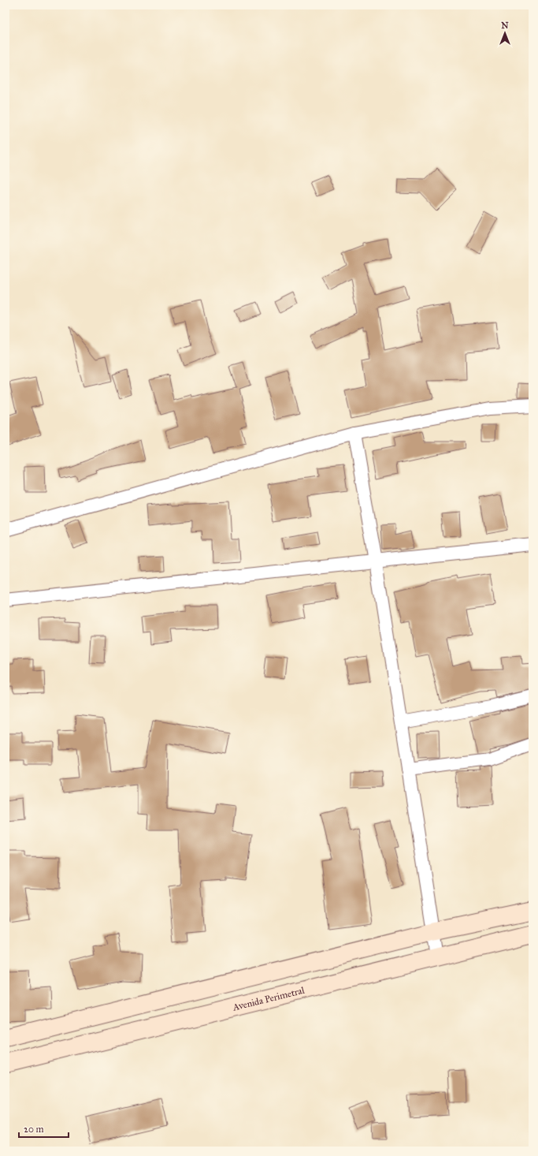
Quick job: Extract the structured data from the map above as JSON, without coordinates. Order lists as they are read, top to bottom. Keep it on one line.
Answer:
{"streets":{"main road":["Avenida Perimetral"]},"scale_bar":"20 m","north":"top"}
